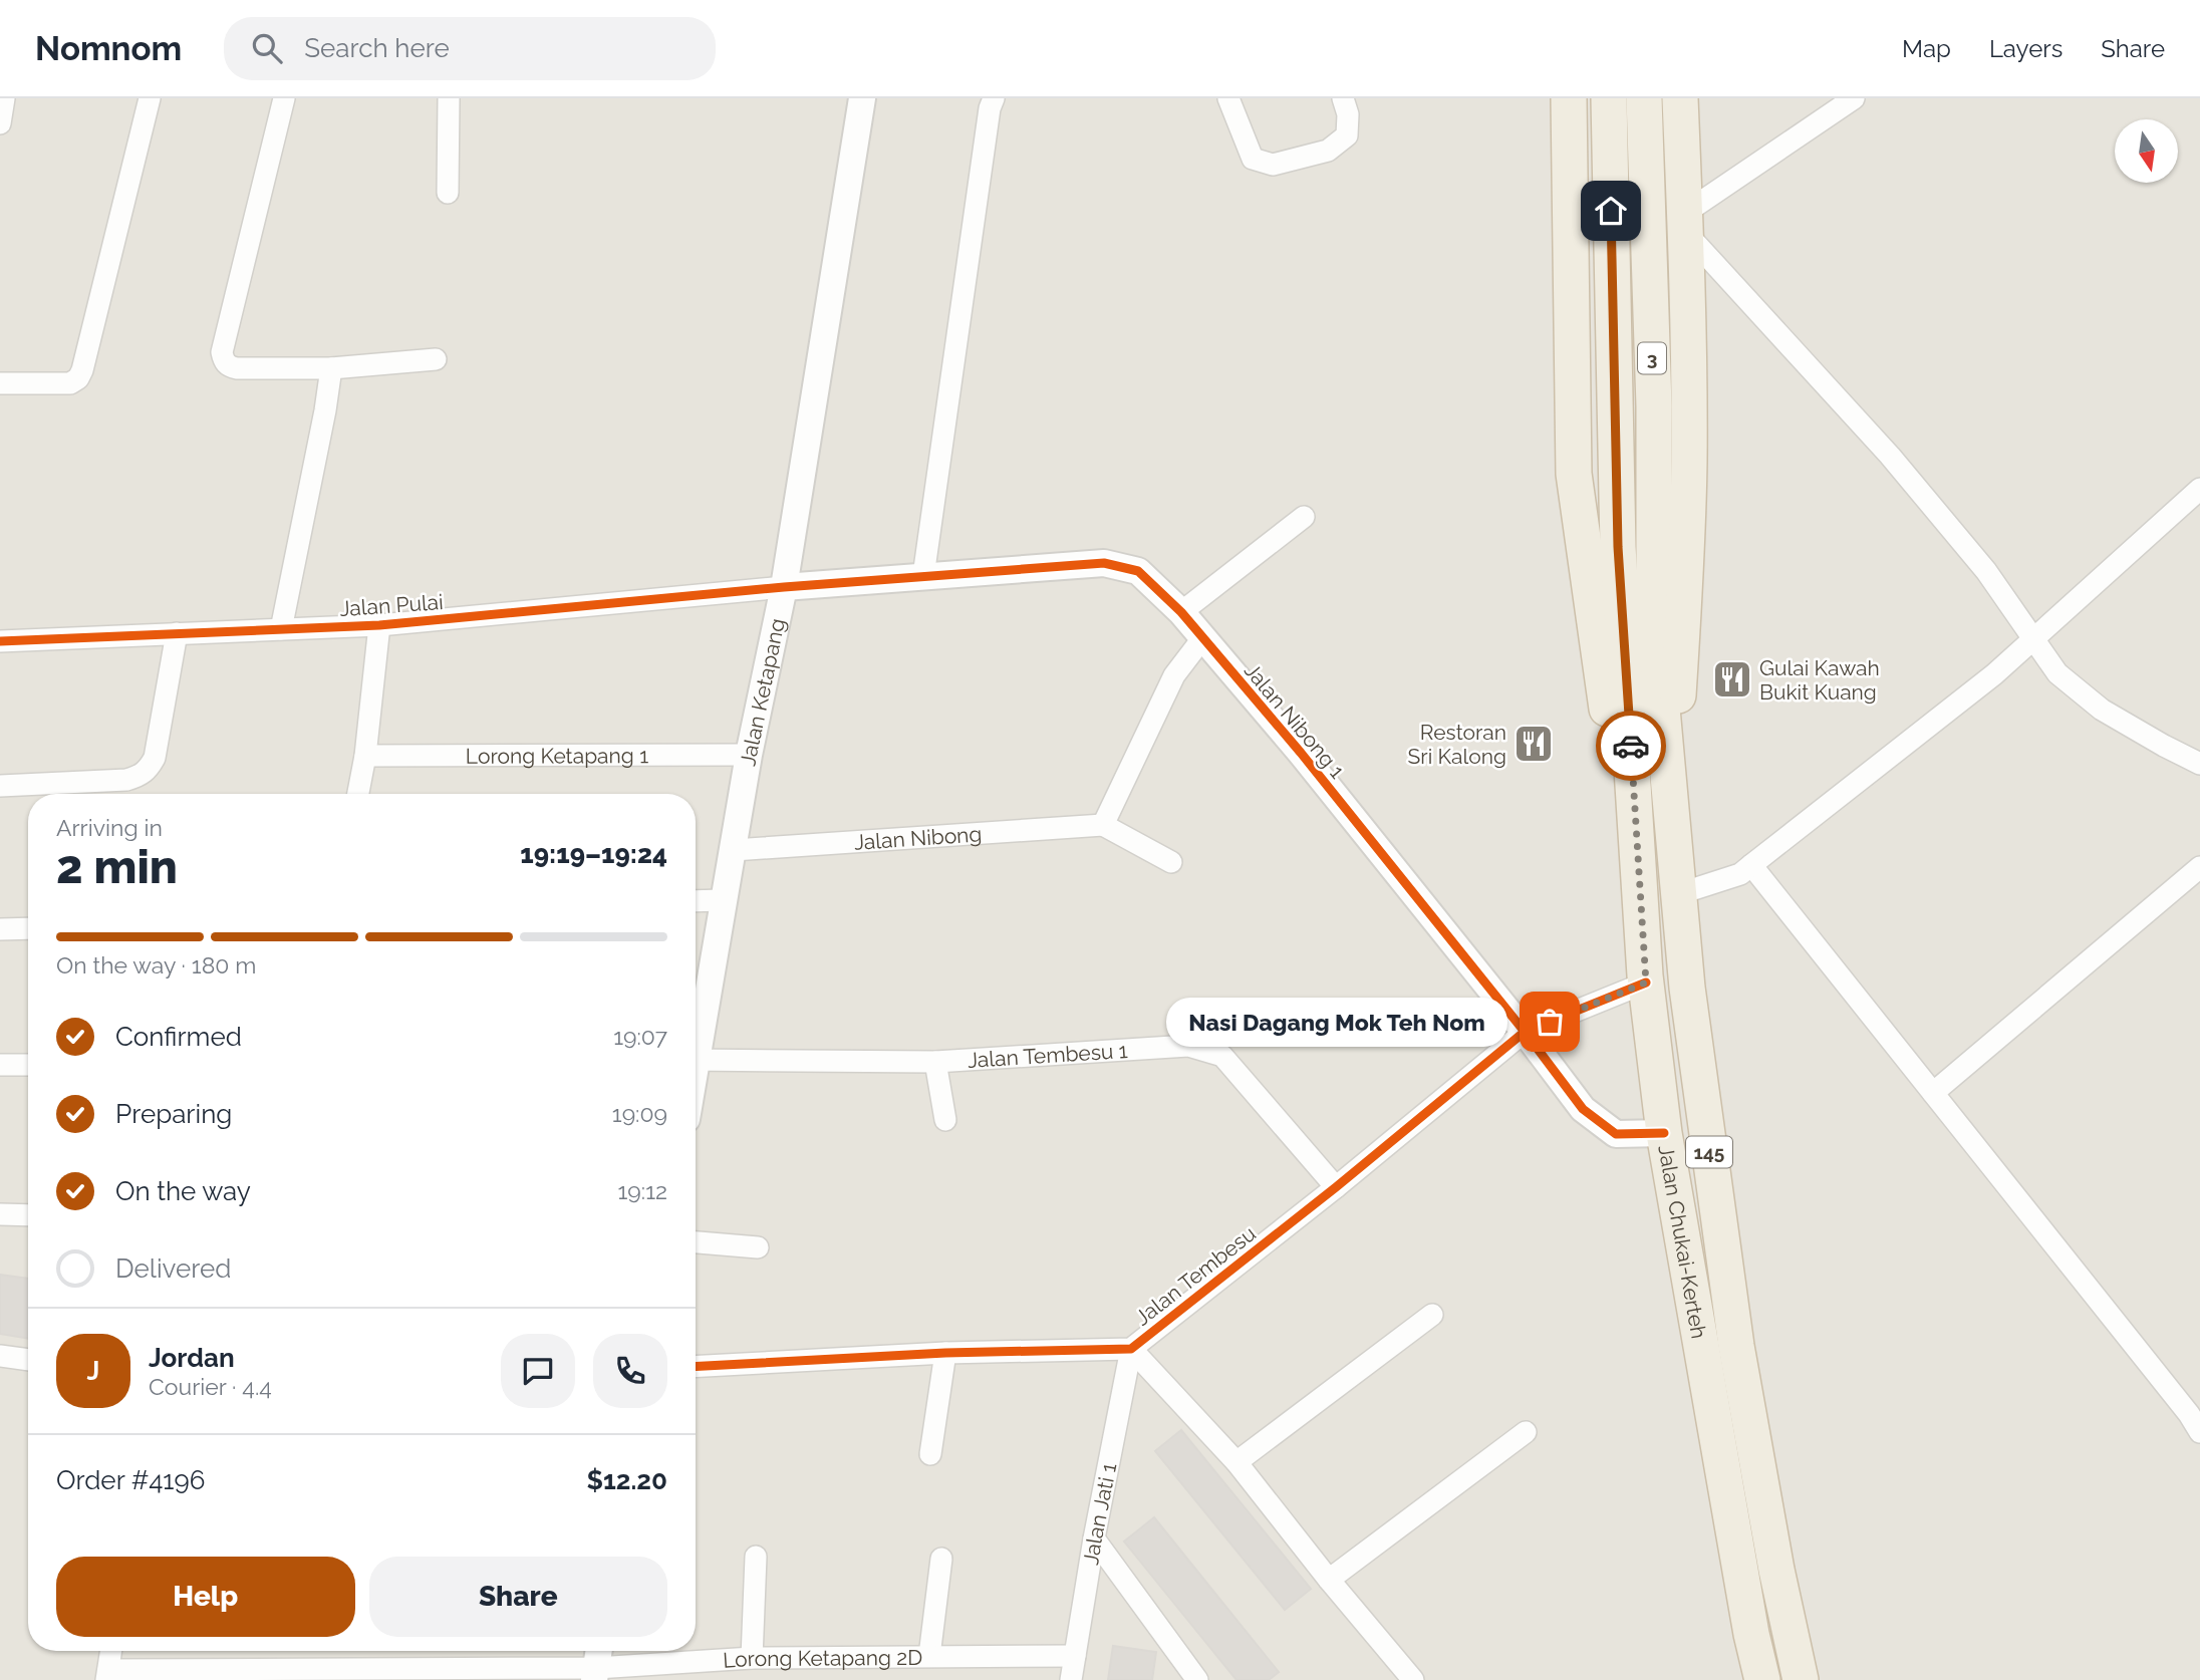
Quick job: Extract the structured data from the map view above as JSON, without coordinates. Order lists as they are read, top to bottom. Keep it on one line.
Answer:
{"streets":{"highway":["3","145","Jalan Chukai-Kerteh"],"street":["Jalan Pulai","Jalan Ketapang","Jalan Nibong 1","Lorong Ketapang 1","Jalan Nibong","Jalan Tembesu 1","Jalan Tembesu","Jalan Jati 1","Lorong Ketapang 2D"]},"crossings":[["3","Jalan Chukai-Kerteh"],["Jalan Pulai","Jalan Ketapang"],["Jalan Pulai","Jalan Nibong 1"],["Jalan Ketapang","Jalan Nibong 1"],["Jalan Ketapang","Lorong Ketapang 1"],["Jalan Ketapang","Jalan Nibong"],["Jalan Nibong 1","Jalan Chukai-Kerteh"],["Jalan Nibong 1","Jalan Tembesu"],["Jalan Tembesu 1","Jalan Tembesu"],["Jalan Chukai-Kerteh","Jalan Tembesu"],["Jalan Tembesu","Jalan Jati 1"],["Jalan Jati 1","Lorong Ketapang 2D"]],"places":{"restaurant":["Gulai Kawah Bukit Kuang","Restoran Sri Kalong"],"other":["Nasi Dagang Mok Teh Nom"]},"north":"bottom","page":{"header":"Nomnom","search":"Search here","nav":["Map","Layers","Share"],"heading":["2 min","Arriving in","19:19–19:24"],"panel":["Jordan","Courier · 4.4","Order #4196","$12.20"],"bar":"On the way · 180 m","bubble":"Nasi Dagang Mok Teh Nom","list":[["Confirmed","19:07"],["Preparing","19:09"],["On the way","19:12"],"Delivered"],"round":"J","buttons":["Help","Share"]}}
